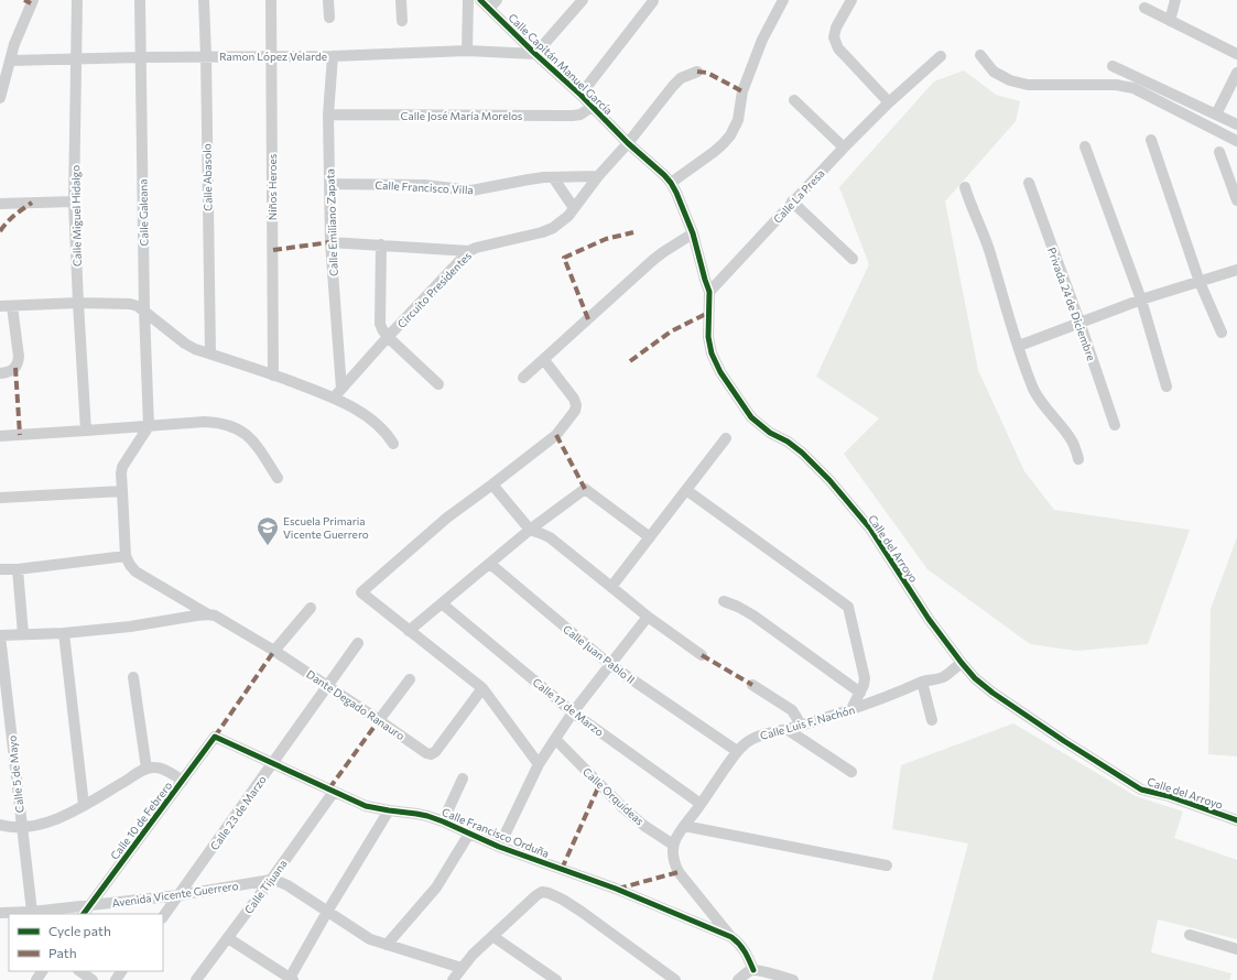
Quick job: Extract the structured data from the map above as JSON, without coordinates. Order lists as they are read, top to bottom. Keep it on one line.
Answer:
{"streets":{"street":["Ramon López Velarde","Calle Capitán Manuel García","Calle José María Morelos","Calle Abasolo","Niños Heroes","Calle Francisco Villa","Calle La Presa","Calle Galeana","Calle Miguel Hidalgo","Calle Emiliano Zapata","Circuito Presidentes","Privada 24 de Diciembre","Calle del Arroyo","Calle Juan Pablo II","Dante Degado Ranauro","Calle 17 de Marzo","Calle Luis F. Nachón","Calle 5 de Mayo","Calle Orquídeas","Calle 23 de Marzo","Calle 10 de Febrero","Calle Francisco Orduña","Calle Tijuana","Avenida Vicente Guerrero"]},"crossings":[["Ramon López Velarde","Calle Capitán Manuel García"],["Ramon López Velarde","Calle Abasolo"],["Ramon López Velarde","Niños Heroes"],["Ramon López Velarde","Calle Galeana"],["Ramon López Velarde","Calle Miguel Hidalgo"],["Ramon López Velarde","Calle Emiliano Zapata"],["Calle Capitán Manuel García","Calle José María Morelos"],["Calle Capitán Manuel García","Circuito Presidentes"],["Calle Capitán Manuel García","Calle del Arroyo"],["Calle José María Morelos","Calle Emiliano Zapata"],["Calle Francisco Villa","Calle Emiliano Zapata"],["Calle Francisco Villa","Circuito Presidentes"],["Calle La Presa","Calle del Arroyo"],["Calle Emiliano Zapata","Circuito Presidentes"],["Circuito Presidentes","Calle del Arroyo"],["Calle del Arroyo","Calle Luis F. Nachón"],["Calle Juan Pablo II","Calle Luis F. Nachón"],["Dante Degado Ranauro","Calle 23 de Marzo"],["Calle 17 de Marzo","Calle Luis F. Nachón"],["Calle Luis F. Nachón","Calle Orquídeas"],["Calle 5 de Mayo","Avenida Vicente Guerrero"],["Calle 23 de Marzo","Calle Francisco Orduña"],["Calle 23 de Marzo","Avenida Vicente Guerrero"],["Calle 10 de Febrero","Calle Francisco Orduña"],["Calle 10 de Febrero","Avenida Vicente Guerrero"],["Calle Francisco Orduña","Calle Tijuana"],["Calle Tijuana","Avenida Vicente Guerrero"]],"places":{"school or university":["Escuela Primaria Vicente Guerrero"]},"legend":["Cycle path","Path"]}
